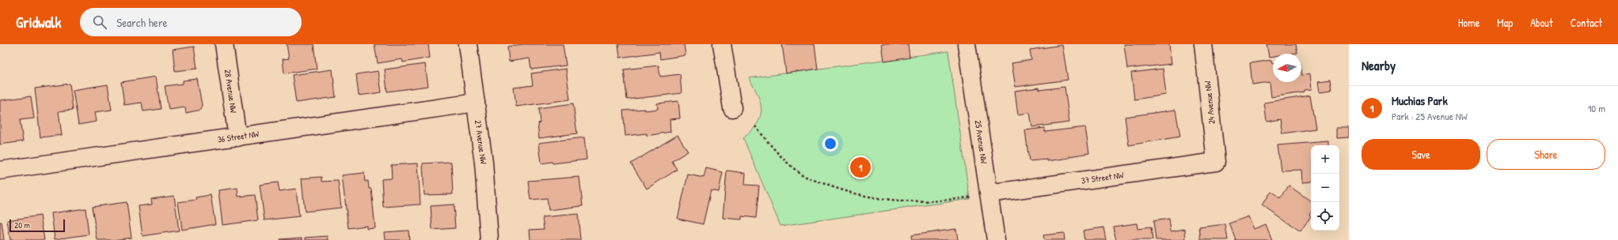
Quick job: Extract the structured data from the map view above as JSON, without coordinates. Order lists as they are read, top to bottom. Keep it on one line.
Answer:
{"streets":{"street":["28 Avenue NW","24 Avenue NW","36 Street NW","27 Avenue NW","25 Avenue NW","37 Street NW"]},"crossings":[["28 Avenue NW","36 Street NW"],["24 Avenue NW","37 Street NW"],["36 Street NW","27 Avenue NW"],["25 Avenue NW","37 Street NW"]],"scale_bar":"20 m","north":"left","page":{"header":"Gridwalk","search":"Search here","nav":["Home","Map","About","Contact"],"heading":"Nearby","list":[{"mark":"1","name":"Muchias Park","note":"Park · 25 Avenue NW","value":"10 m"}],"buttons":["Save","Share"],"map_buttons":["+","−"],"pins":"1","scale":"20 m"}}
